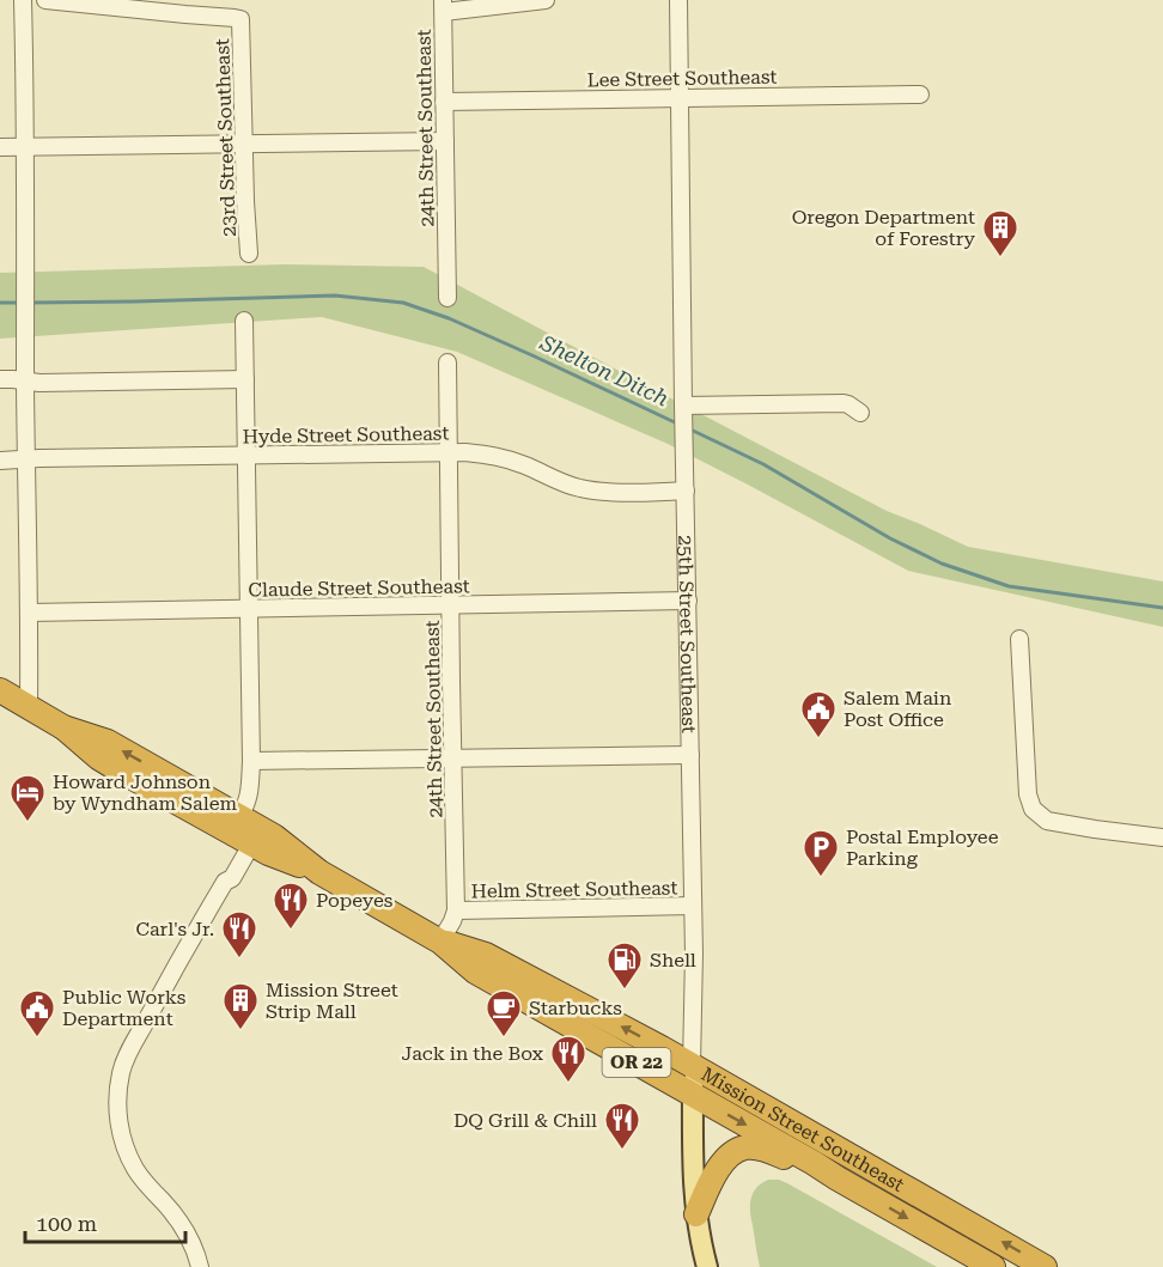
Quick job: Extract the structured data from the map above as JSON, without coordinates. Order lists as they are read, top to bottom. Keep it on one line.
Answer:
{"streets":{"highway":["OR 22","Mission Street Southeast"],"main road":["25th Street Southeast"],"street":["Lee Street Southeast","24th Street Southeast","23rd Street Southeast","Hyde Street Southeast","Claude Street Southeast","Helm Street Southeast"]},"crossings":[["Lee Street Southeast","24th Street Southeast"],["Lee Street Southeast","25th Street Southeast"],["24th Street Southeast","Hyde Street Southeast"],["24th Street Southeast","Claude Street Southeast"],["24th Street Southeast","Helm Street Southeast"],["24th Street Southeast","Mission Street Southeast"],["Hyde Street Southeast","25th Street Southeast"],["Claude Street Southeast","25th Street Southeast"],["25th Street Southeast","Helm Street Southeast"],["25th Street Southeast","Mission Street Southeast"]],"water":["Shelton Ditch"],"places":{"building":["Oregon Department of Forestry","Mission Street Strip Mall"],"public building":["Salem Main Post Office","Public Works Department"],"hotel":["Howard Johnson by Wyndham Salem"],"parking":["Postal Employee Parking"],"restaurant":["Popeyes","Carl's Jr.","Jack in the Box","DQ Grill & Chill"],"fuel station":["Shell"],"cafe":["Starbucks"]},"scale_bar":"100 m"}
